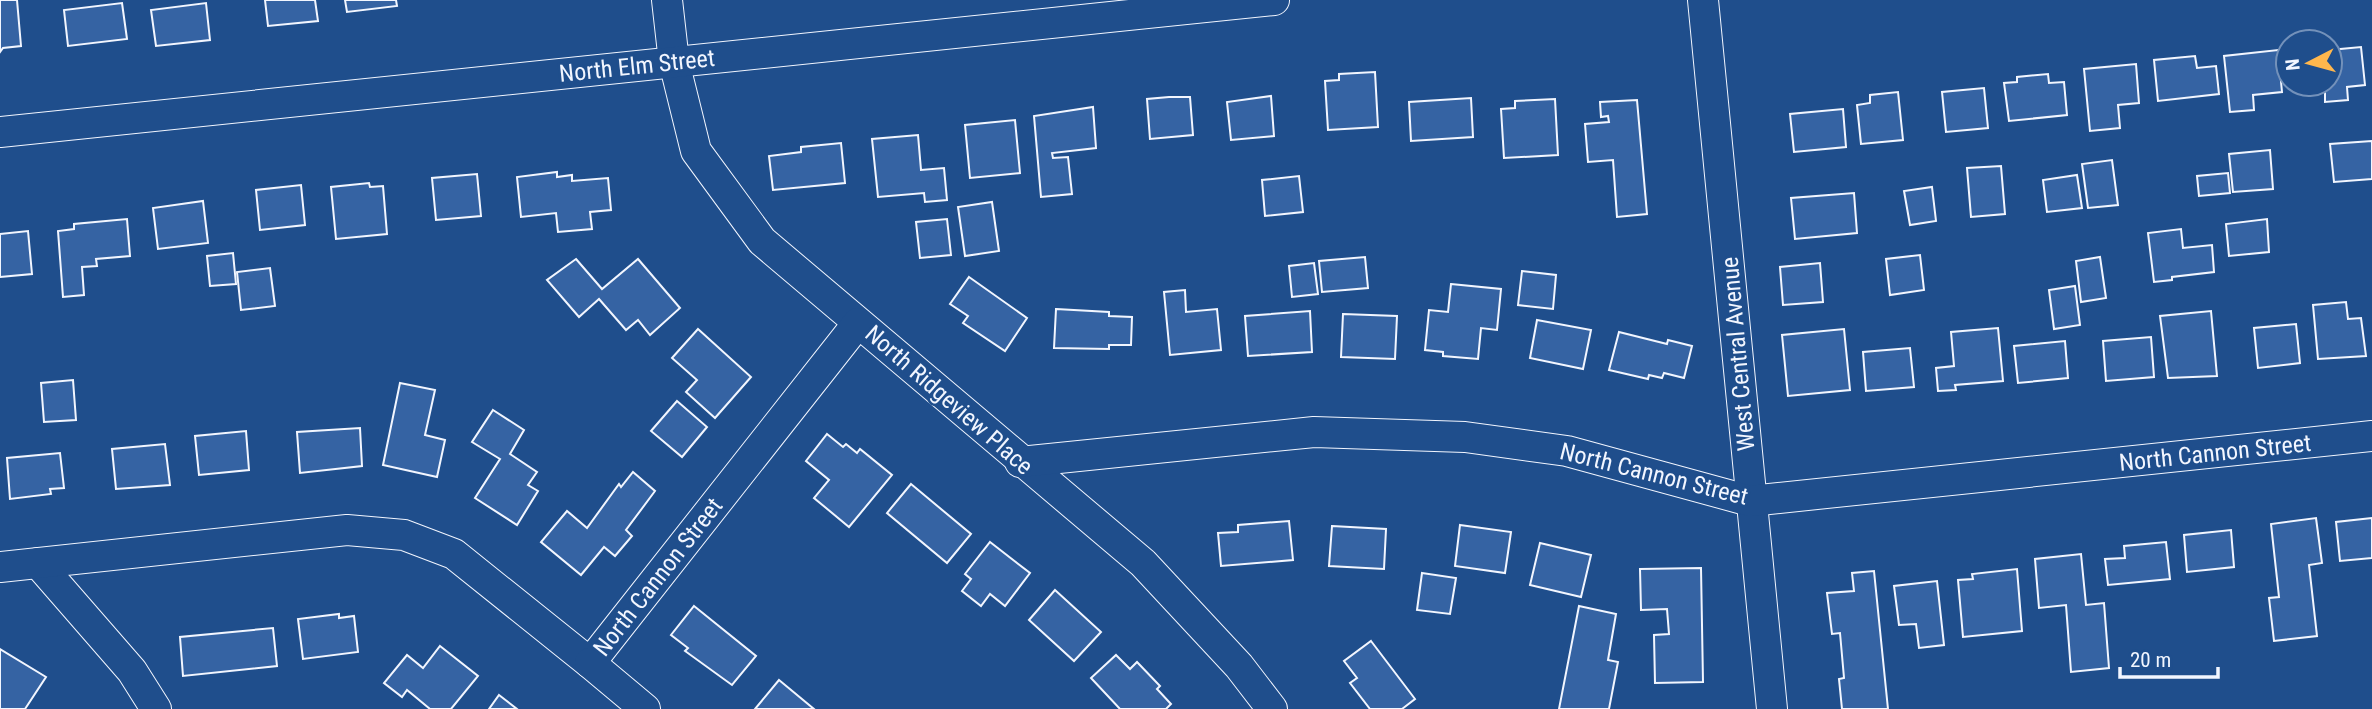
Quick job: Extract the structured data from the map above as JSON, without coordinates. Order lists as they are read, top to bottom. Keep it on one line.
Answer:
{"streets":{"street":["North Elm Street","West Central Avenue","North Ridgeview Place","North Cannon Street"]},"crossings":[["North Elm Street","North Ridgeview Place"],["West Central Avenue","North Cannon Street"],["North Ridgeview Place","North Cannon Street"]],"scale_bar":"20 m","north":"left"}
